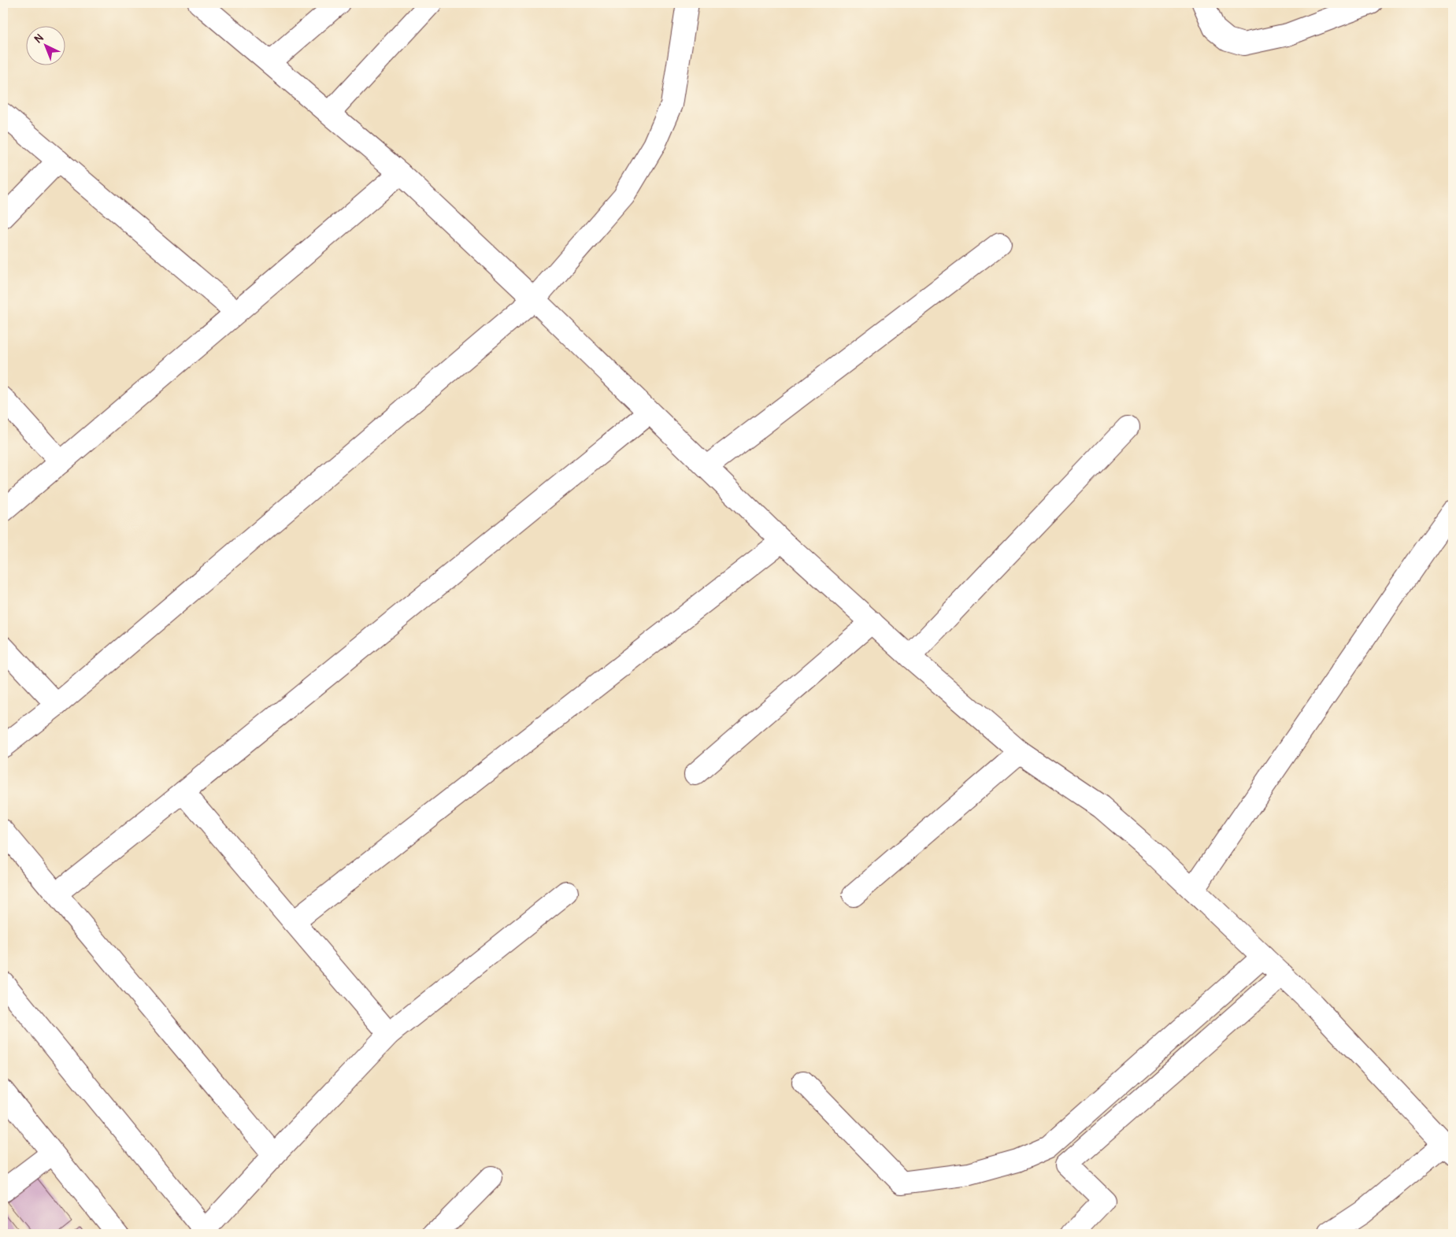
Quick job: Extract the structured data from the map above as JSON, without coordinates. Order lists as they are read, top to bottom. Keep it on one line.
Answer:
{"north":"top left"}
